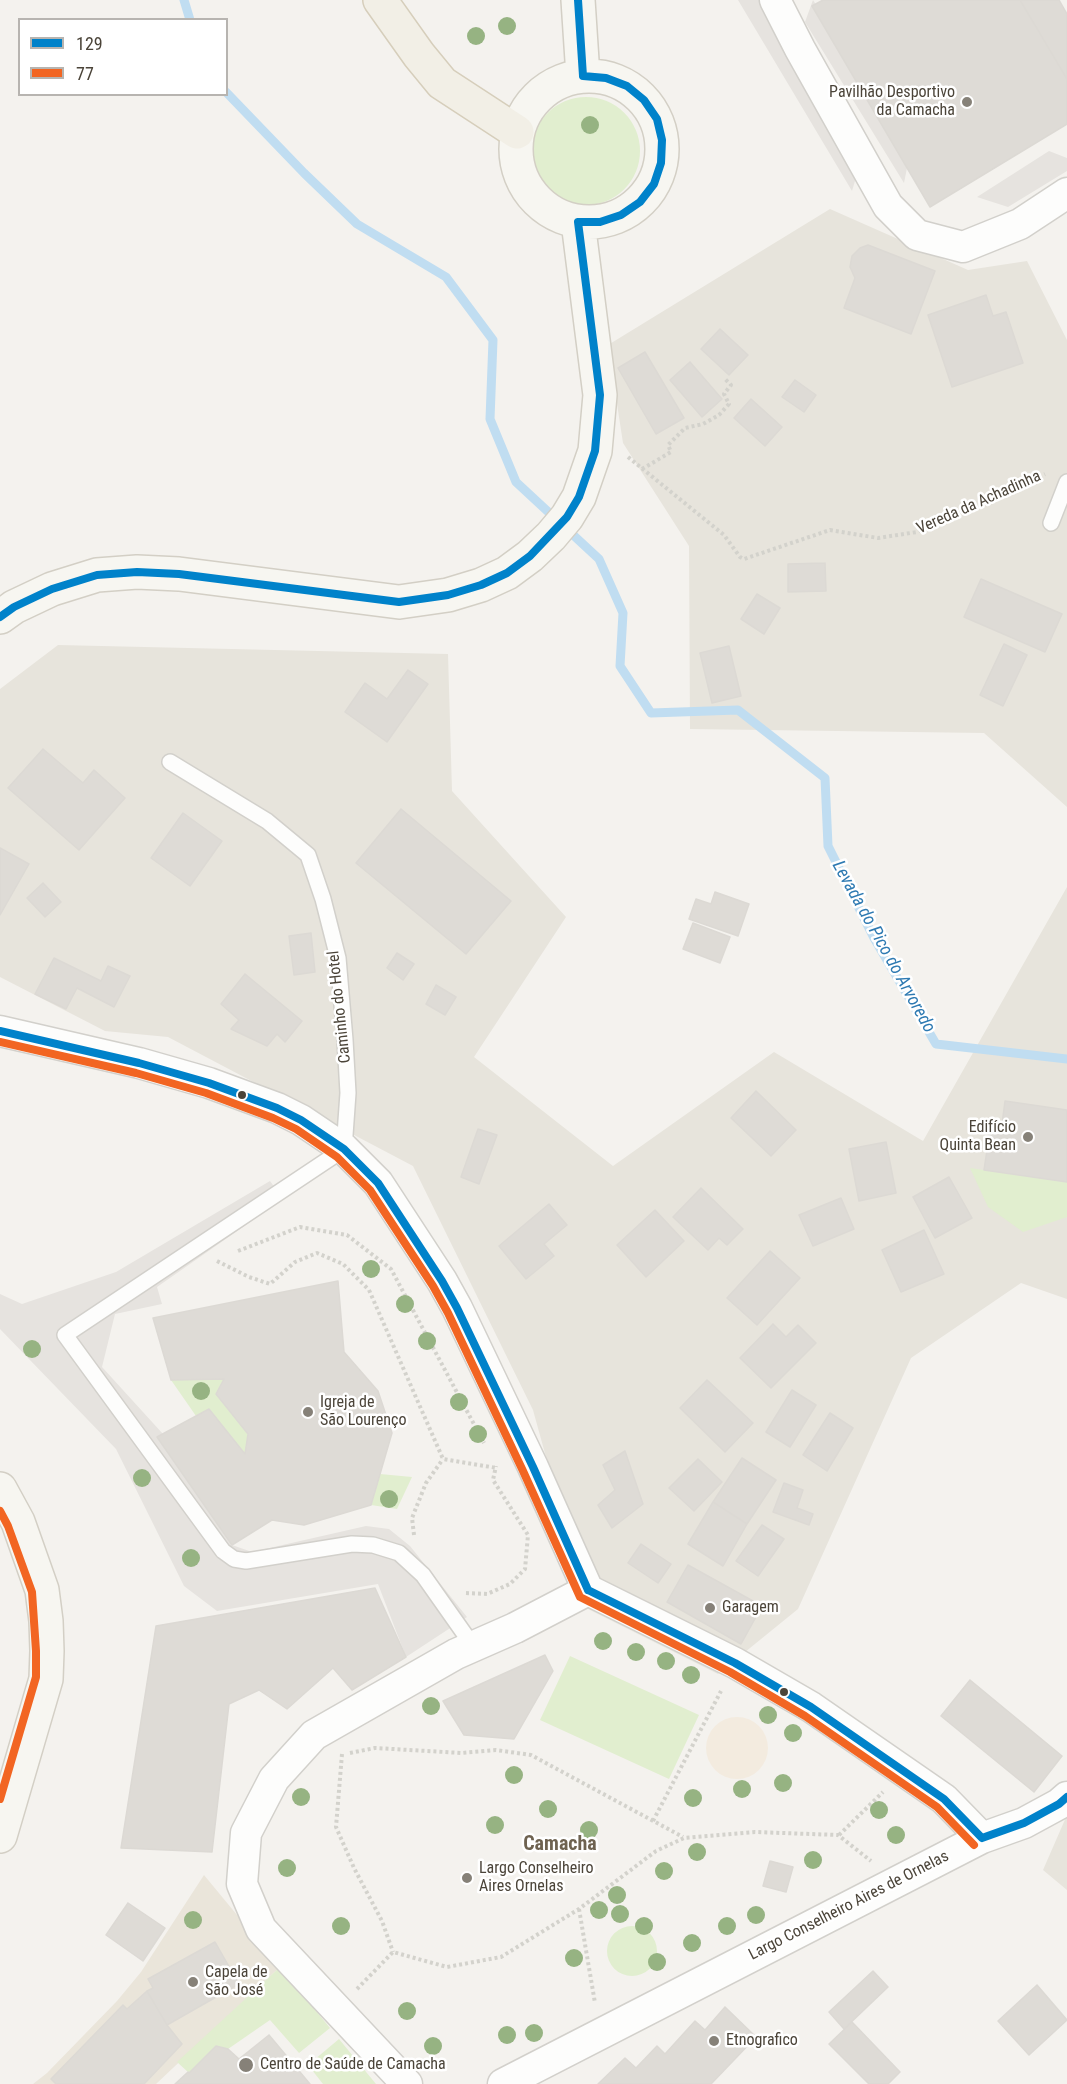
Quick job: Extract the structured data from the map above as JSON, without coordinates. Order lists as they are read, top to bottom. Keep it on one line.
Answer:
{"streets":{"street":["Largo Conselheiro Aires de Ornelas"],"lane":["Vereda da Achadinha","Caminho do Hotel"]},"districts":["Camacha"],"water":["Levada do Pico do Arvoredo"],"places":["Pavilhão Desportivo da Camacha","Edifício Quinta Bean","Igreja de São Lourenço","Garagem","Largo Conselheiro Aires Ornelas","Capela de São José","Etnografico","Centro de Saúde de Camacha"],"lines":["transit line 129","transit line 77"],"legend":["129","77"]}
